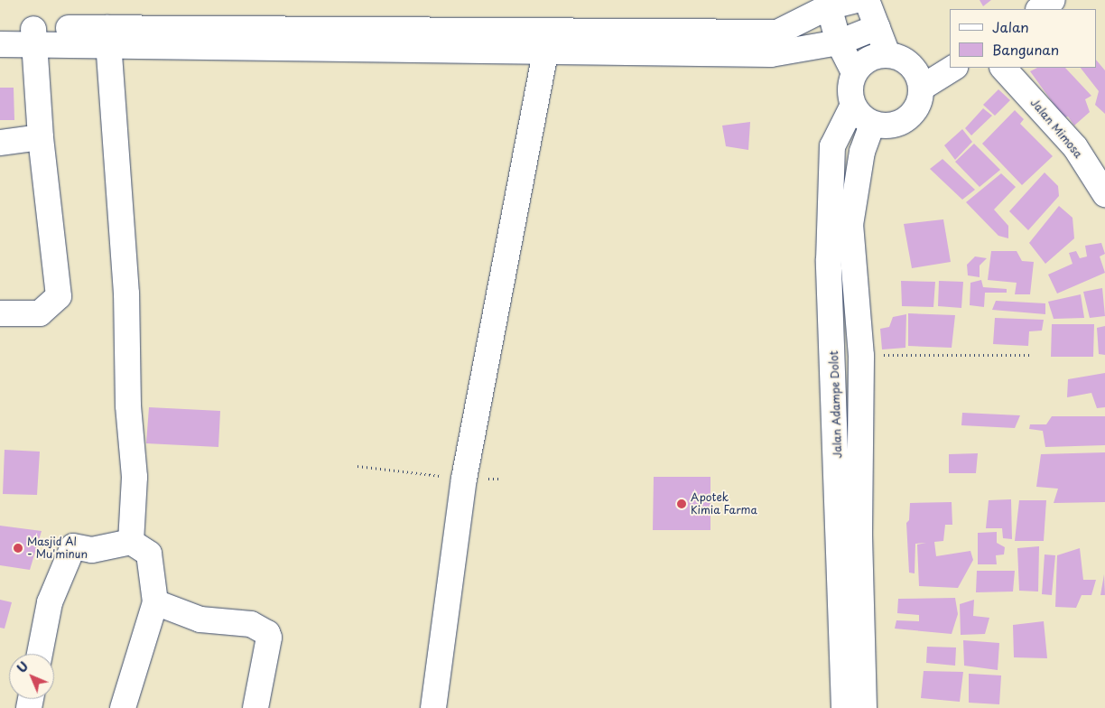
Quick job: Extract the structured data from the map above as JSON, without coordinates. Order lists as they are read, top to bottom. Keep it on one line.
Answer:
{"streets":{"main road":["Jalan Mimosa","Jalan Adampe Dolot"]},"places":["Apotek Kimia Farma","Masjid Al - Mu'minun"],"legend":["Jalan","Bangunan"],"north":"top left"}
